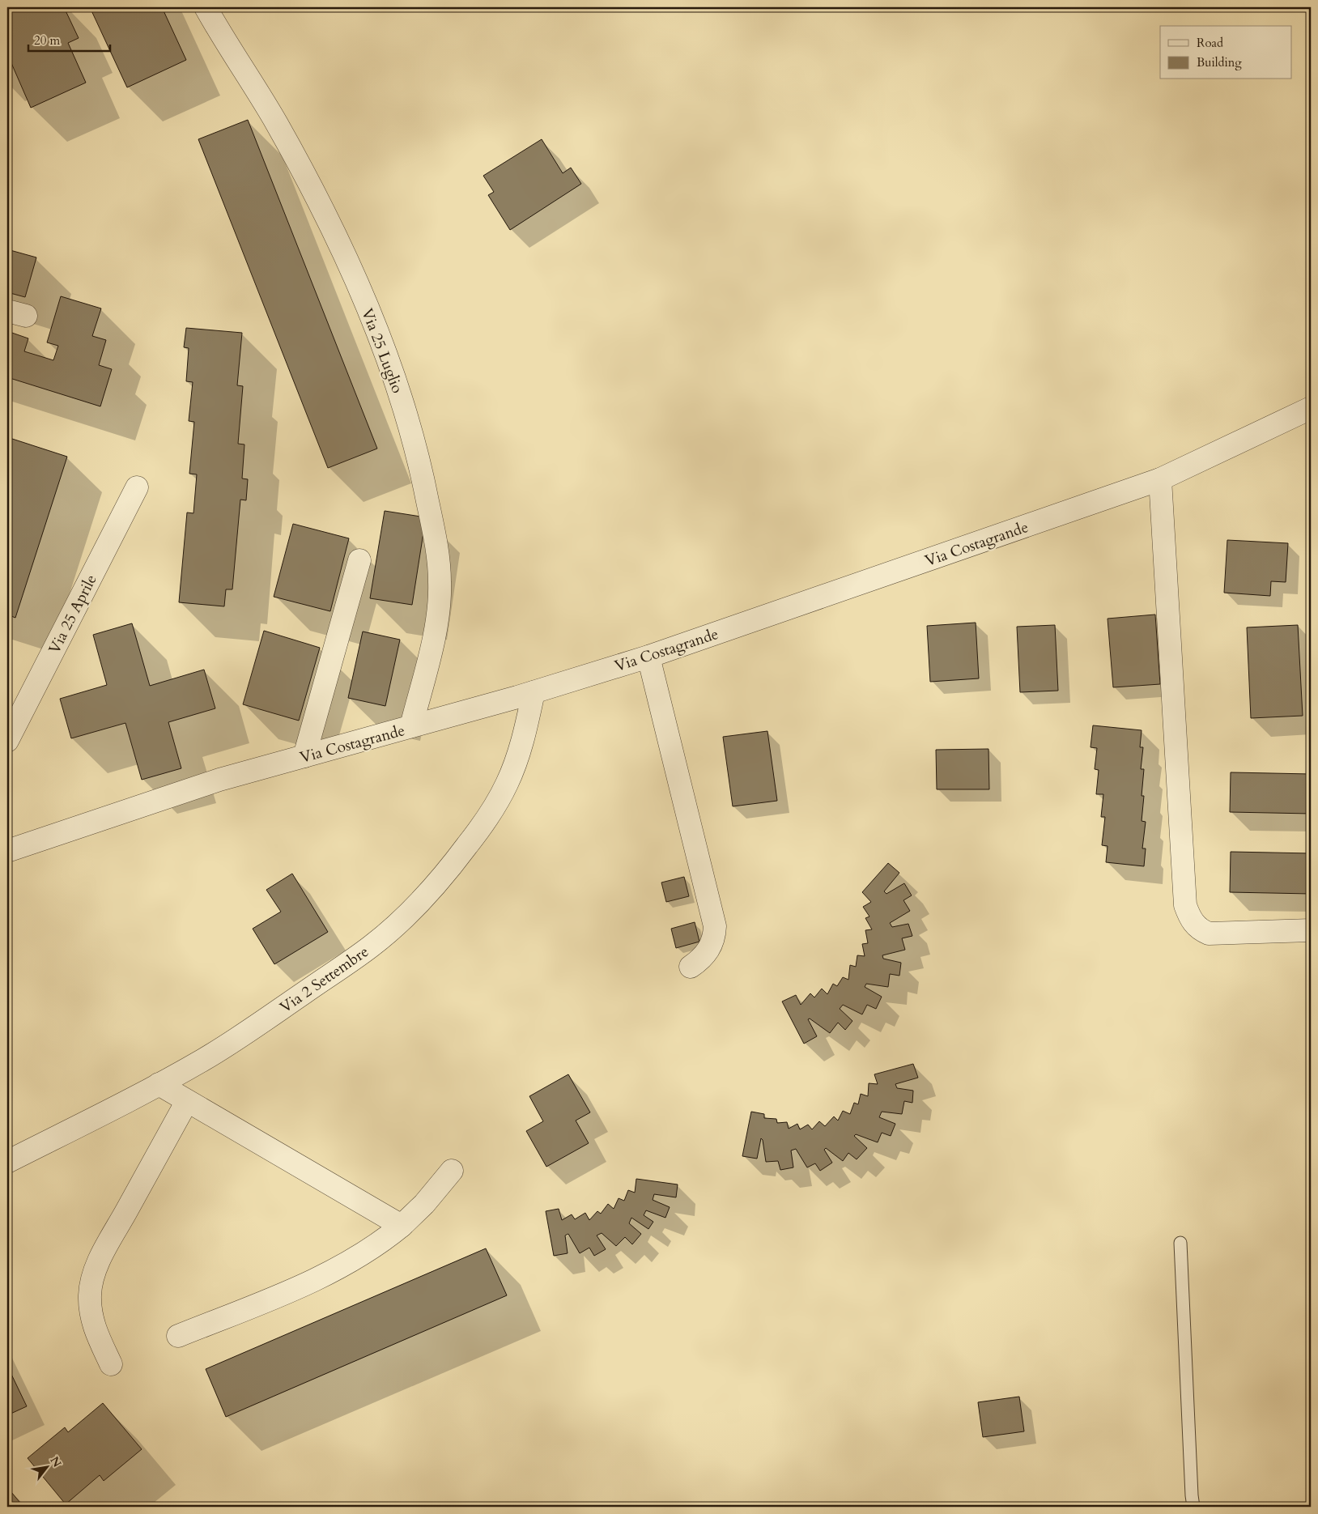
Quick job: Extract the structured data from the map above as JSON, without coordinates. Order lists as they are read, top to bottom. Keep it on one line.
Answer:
{"streets":{"street":["Via 25 Luglio","Via Costagrande","Via 25 Aprile","Via 2 Settembre"]},"crossings":[["Via 25 Luglio","Via Costagrande"],["Via Costagrande","Via 2 Settembre"]],"legend":["Road","Building"],"scale_bar":"20 m","north":"top right"}
